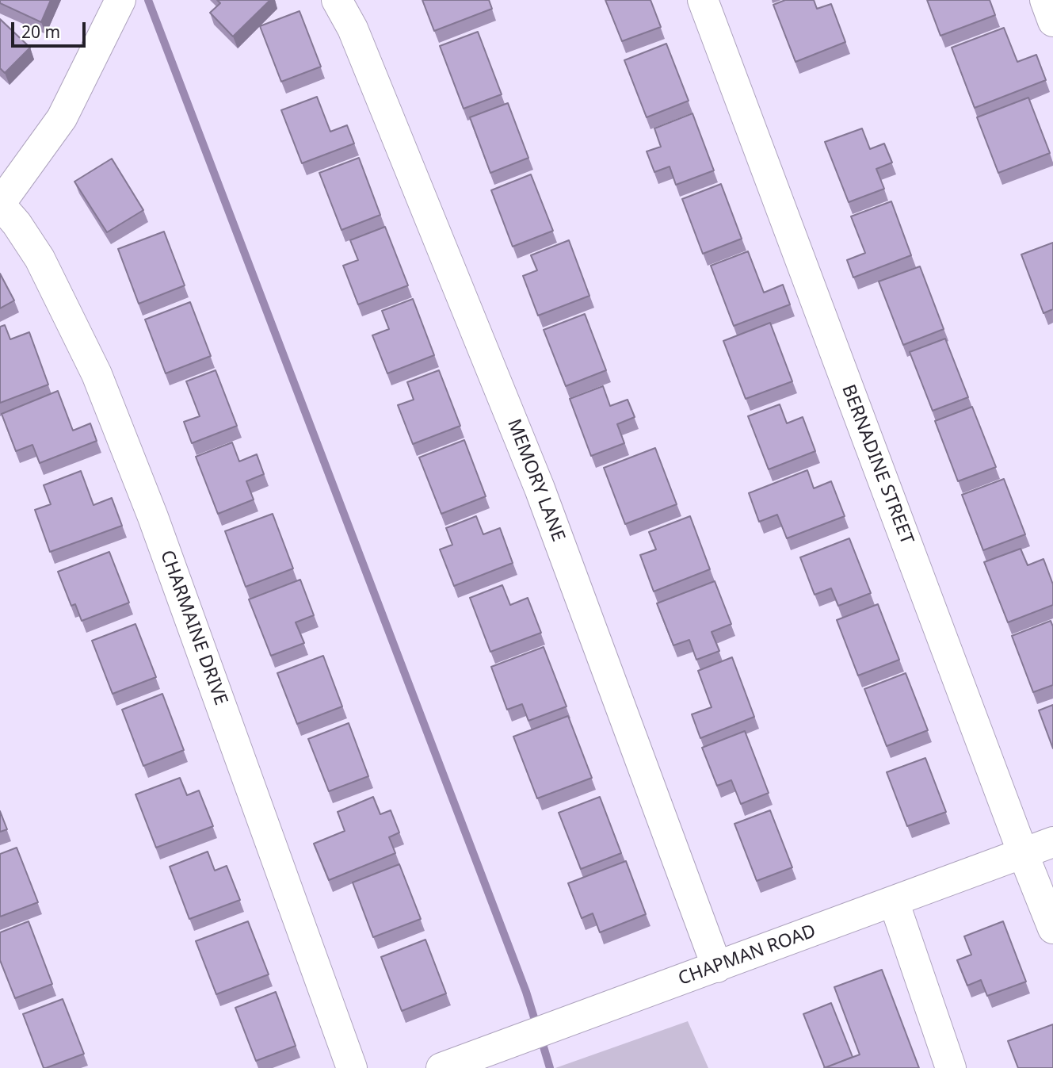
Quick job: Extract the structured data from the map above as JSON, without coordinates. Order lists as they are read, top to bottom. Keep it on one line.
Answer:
{"streets":{"street":["BERNADINE STREET","MEMORY LANE","CHARMAINE DRIVE","CHAPMAN ROAD"]},"crossings":[["BERNADINE STREET","CHAPMAN ROAD"],["MEMORY LANE","CHAPMAN ROAD"]],"scale_bar":"20 m"}
